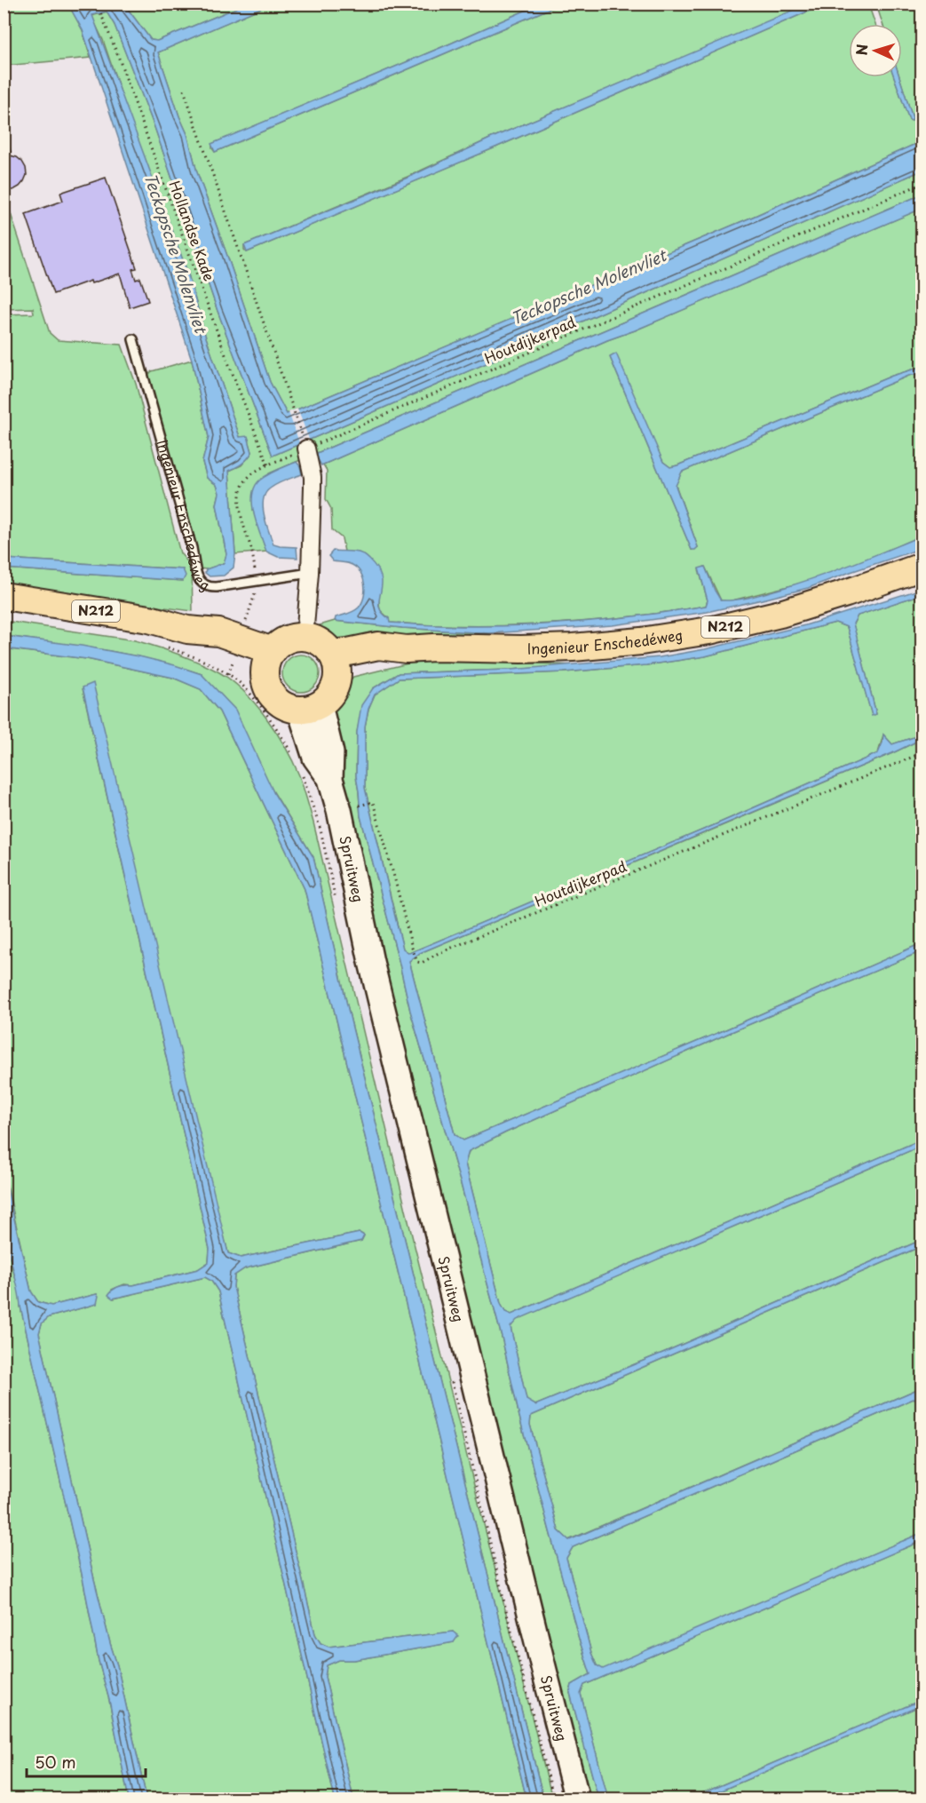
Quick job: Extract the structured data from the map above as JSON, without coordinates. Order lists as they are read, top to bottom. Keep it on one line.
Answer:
{"streets":{"main road":["Ingenieur Enschedéweg","N212","Spruitweg"],"path":["Hollandse Kade","Houtdijkerpad"]},"crossings":[["Hollandse Kade","Houtdijkerpad"],["Houtdijkerpad","Ingenieur Enschedéweg"],["Ingenieur Enschedéweg","N212"],["Ingenieur Enschedéweg","Spruitweg"],["N212","Spruitweg"]],"water":["Teckopsche Molenvliet"],"scale_bar":"50 m","north":"left"}
